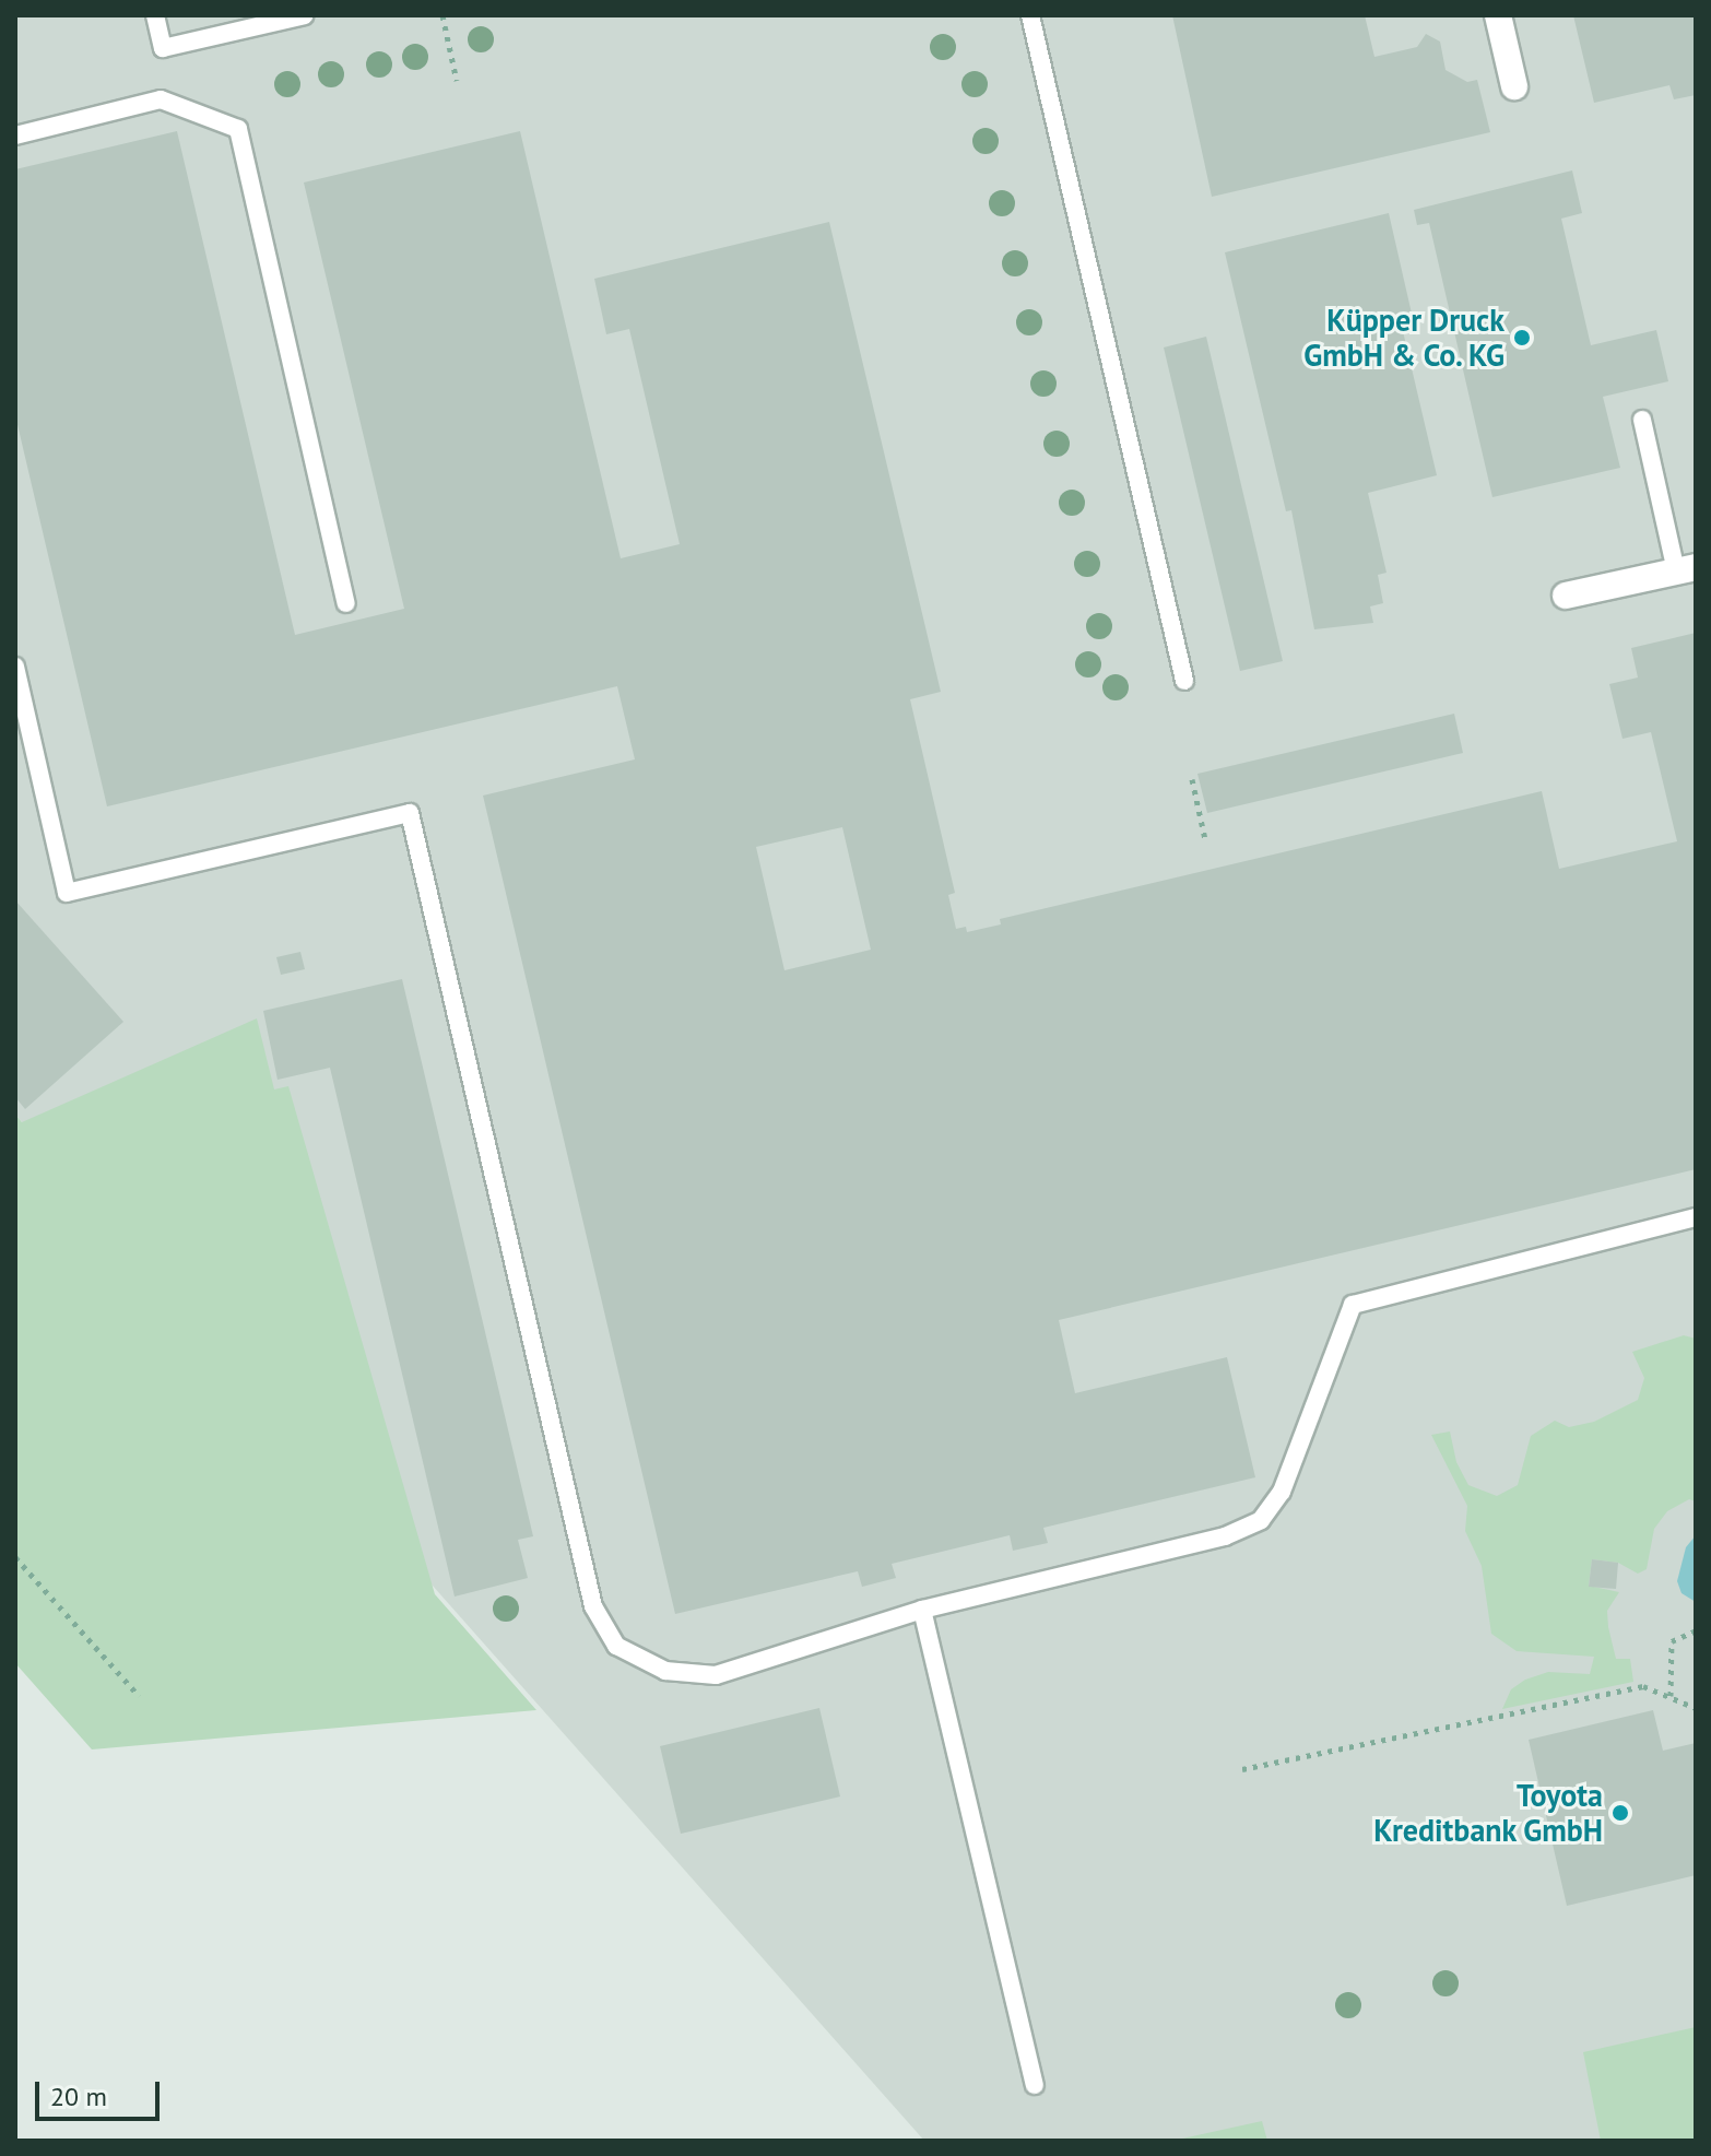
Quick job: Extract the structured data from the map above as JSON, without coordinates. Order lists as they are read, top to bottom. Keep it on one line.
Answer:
{"places":["Küpper Druck GmbH & Co. KG","Toyota Kreditbank GmbH"],"scale_bar":"20 m"}
